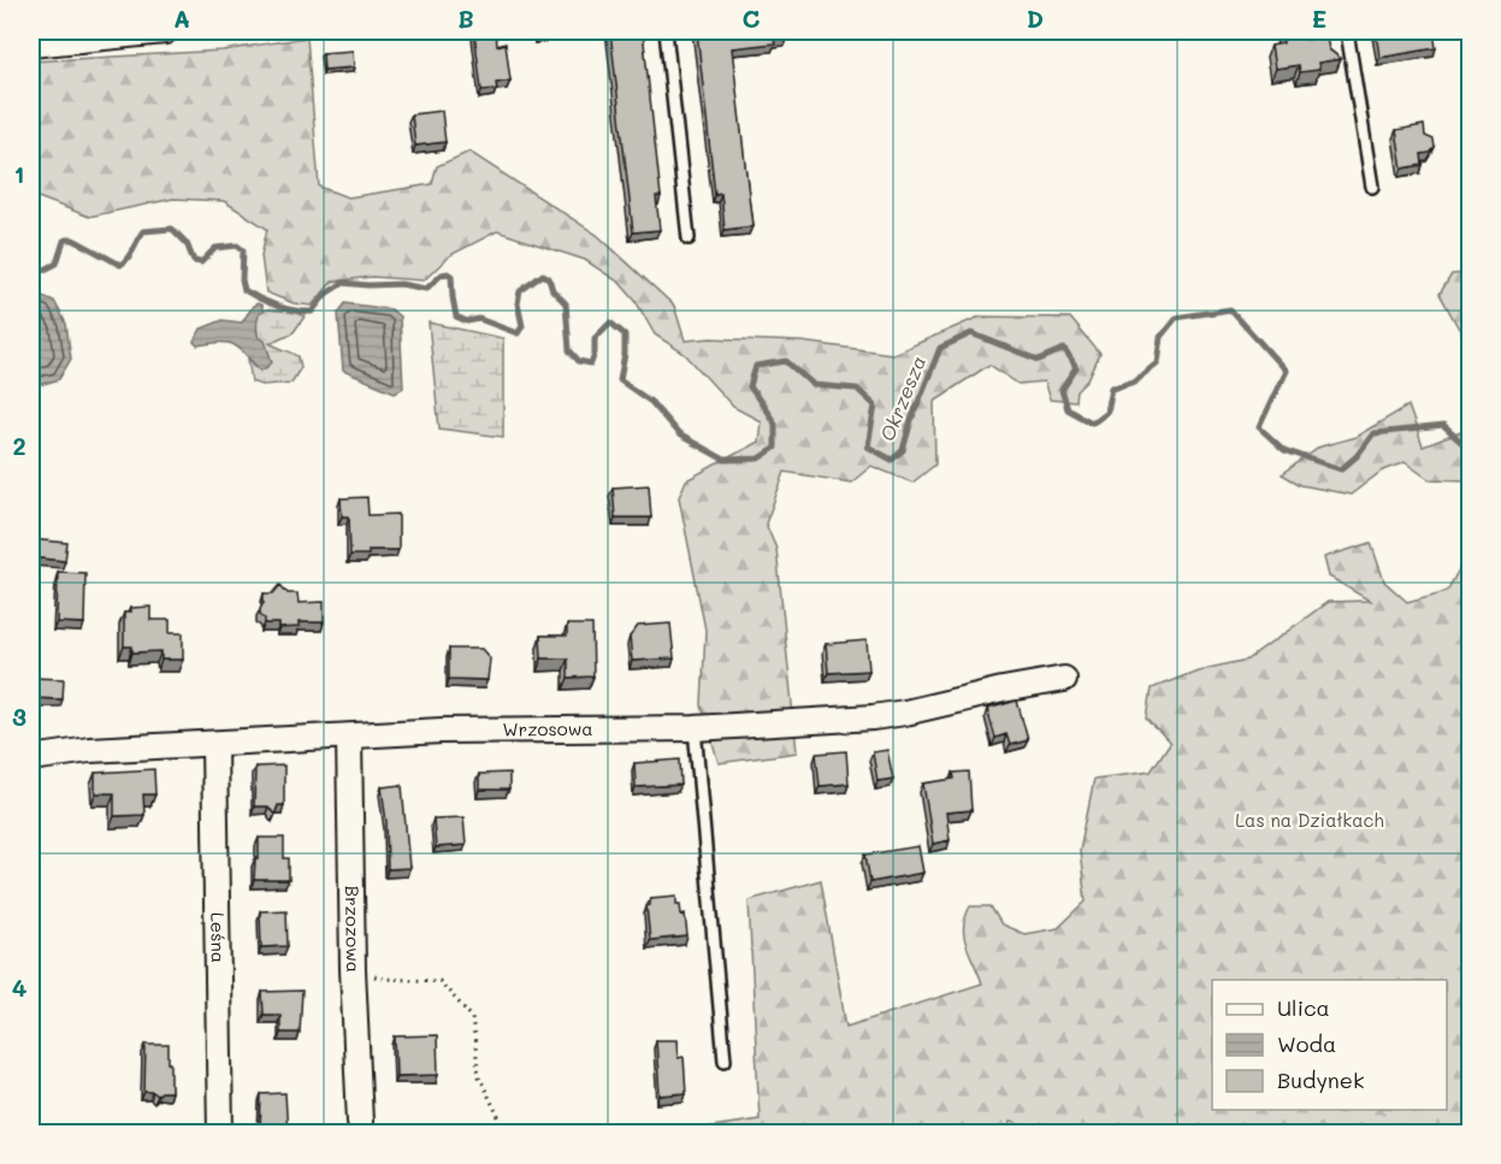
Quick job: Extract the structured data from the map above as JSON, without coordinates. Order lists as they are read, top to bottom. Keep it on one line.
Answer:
{"streets":{"street":["Wrzosowa","Brzozowa","Leśna"]},"crossings":[["Wrzosowa","Brzozowa"],["Wrzosowa","Leśna"]],"water":["Okrzesza"],"parks":["Las na Działkach"],"legend":["Ulica","Woda","Budynek"],"grid":{"columns":["A","B","C","D","E"],"rows":["1","2","3","4"]}}
